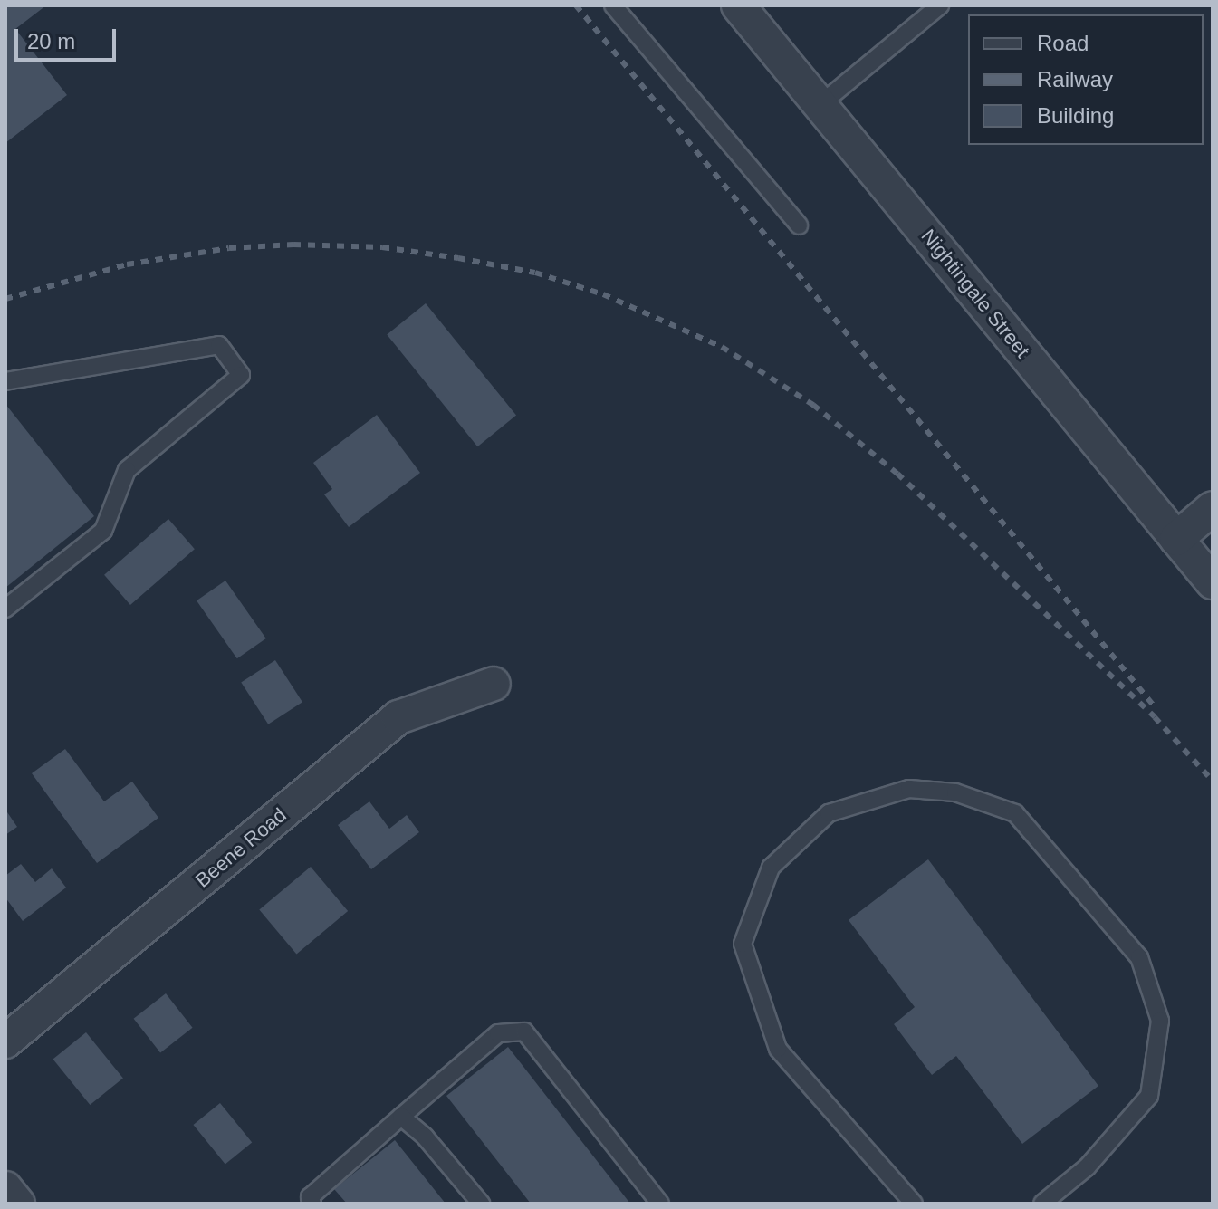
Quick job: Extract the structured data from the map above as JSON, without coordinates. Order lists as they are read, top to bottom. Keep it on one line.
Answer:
{"streets":{"street":["Nightingale Street","Beene Road"]},"legend":["Road","Railway","Building"],"scale_bar":"20 m"}
